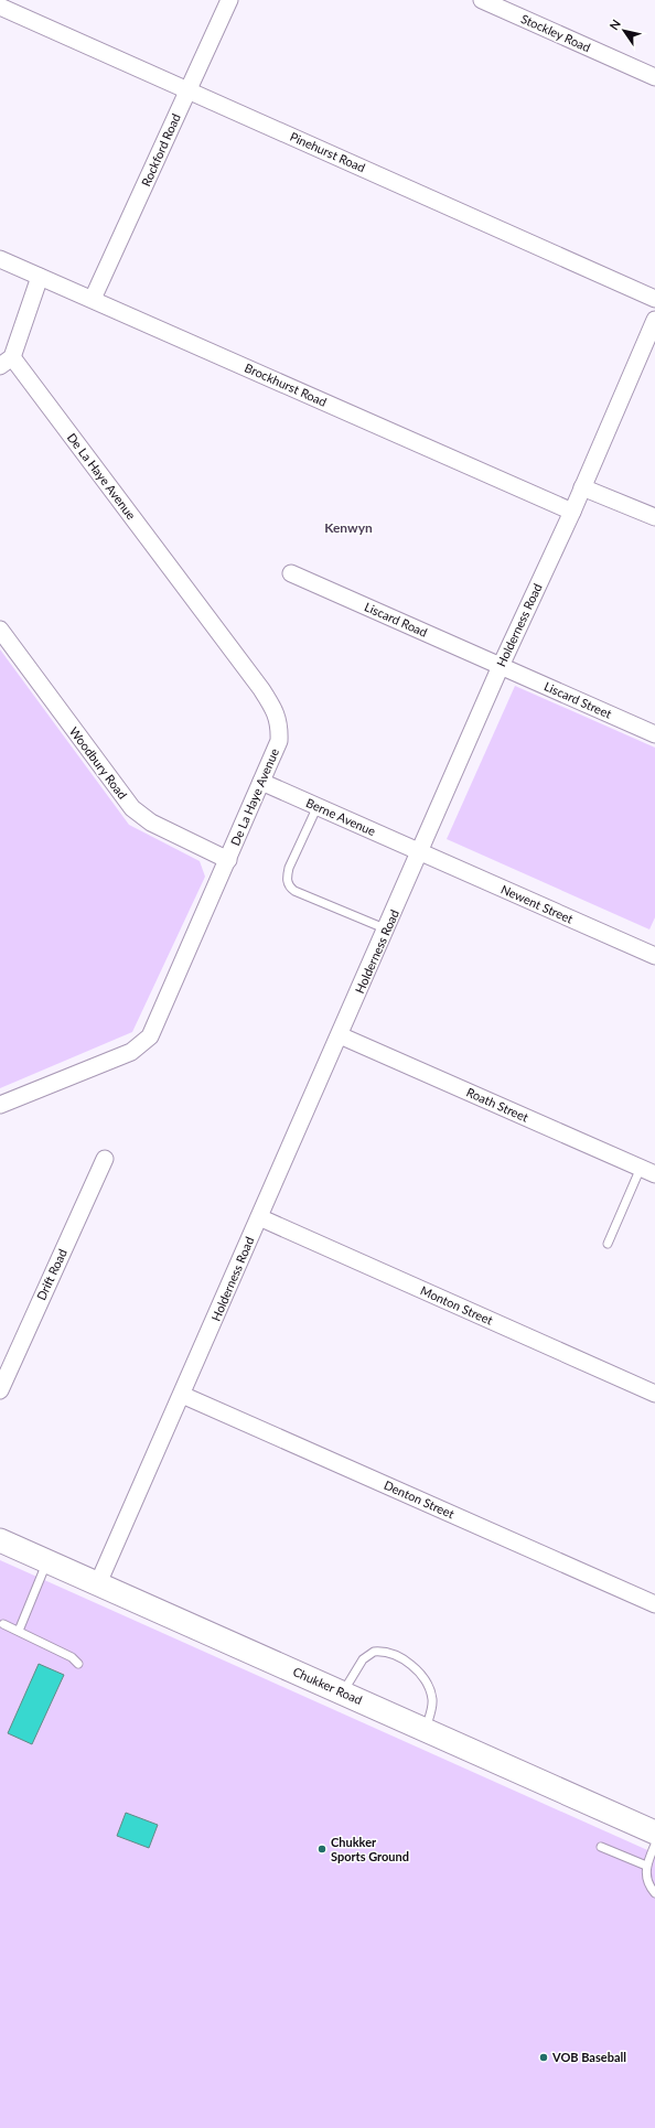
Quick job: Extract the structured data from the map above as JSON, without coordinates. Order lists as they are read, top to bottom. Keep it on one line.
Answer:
{"streets":{"street":["Stockley Road","Rockford Road","Pinehurst Road","Brockhurst Road","De La Haye Avenue","Liscard Road","Holderness Road","Liscard Street","Woodbury Road","Berne Avenue","Newent Street","Roath Street","Drift Road","Monton Street","Denton Street","Chukker Road"]},"crossings":[["Rockford Road","Pinehurst Road"],["Rockford Road","Brockhurst Road"],["Brockhurst Road","Holderness Road"],["De La Haye Avenue","Woodbury Road"],["De La Haye Avenue","Berne Avenue"],["Liscard Road","Holderness Road"],["Liscard Road","Liscard Street"],["Holderness Road","Liscard Street"],["Holderness Road","Berne Avenue"],["Holderness Road","Newent Street"],["Holderness Road","Roath Street"],["Holderness Road","Monton Street"],["Holderness Road","Denton Street"],["Holderness Road","Chukker Road"],["Berne Avenue","Newent Street"]],"districts":["Kenwyn"],"places":["Chukker Sports Ground","VOB Baseball"],"north":"top left"}
